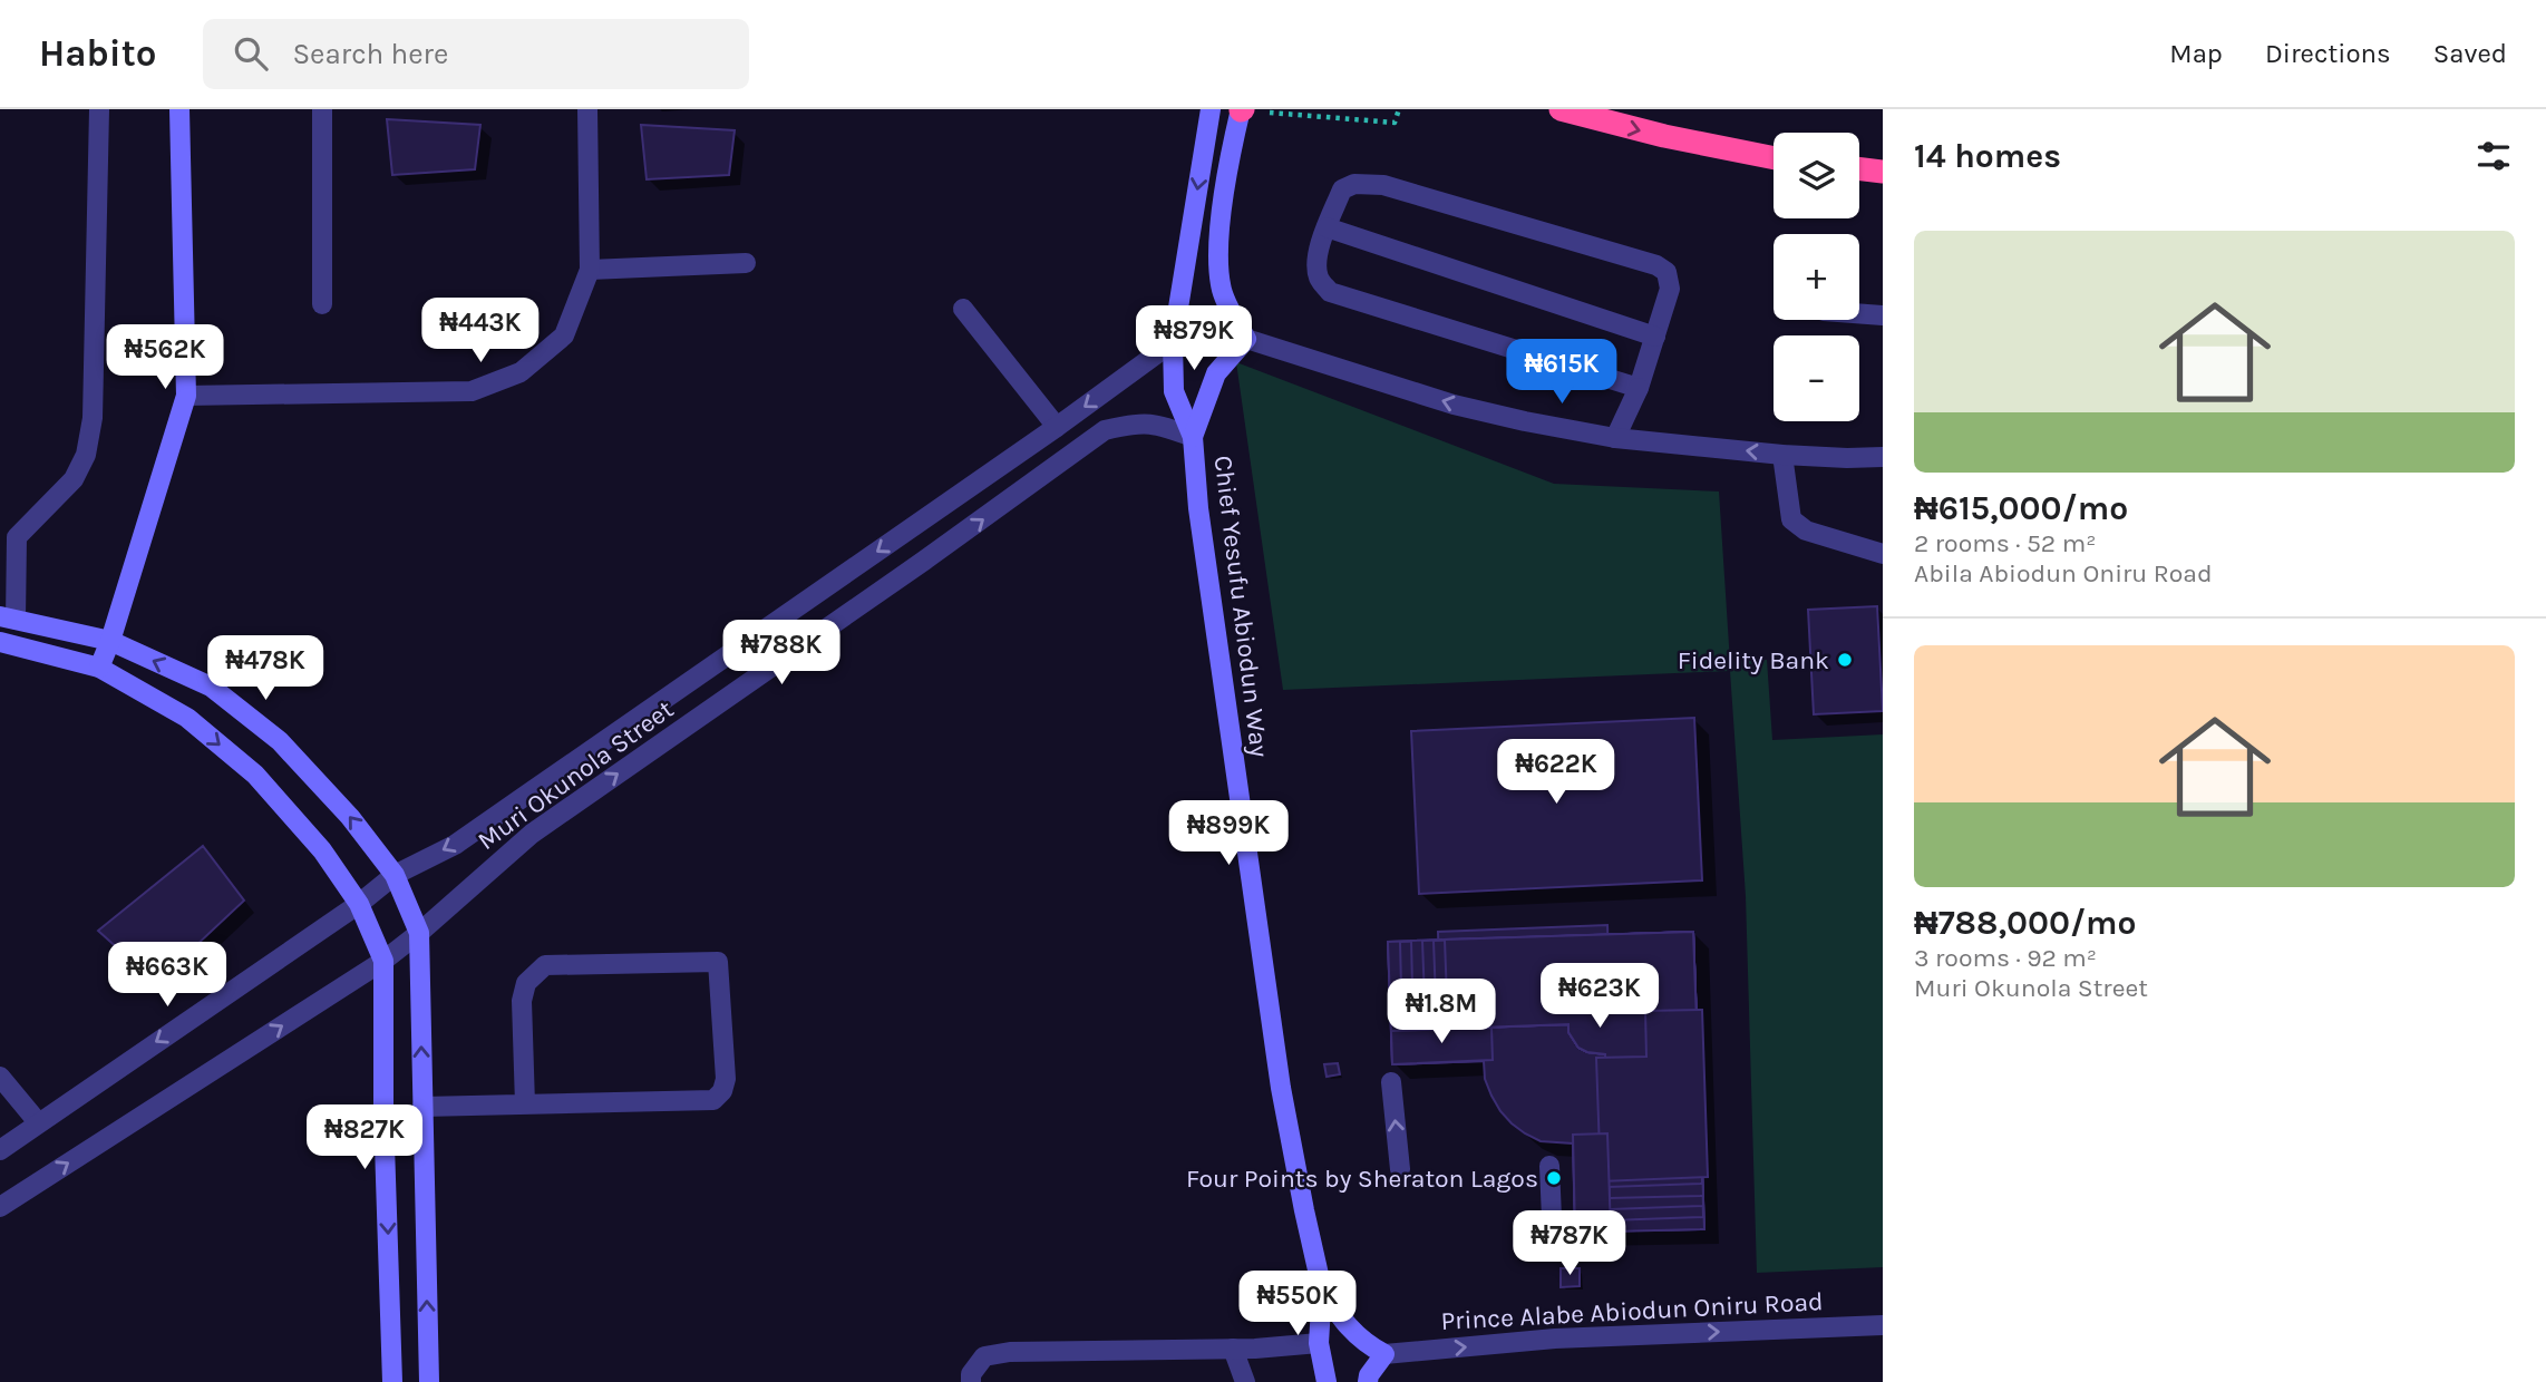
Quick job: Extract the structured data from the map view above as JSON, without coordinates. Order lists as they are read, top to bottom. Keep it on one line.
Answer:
{"streets":{"street":["Chief Yesufu Abiodun Way","Muri Okunola Street","Prince Alabe Abiodun Oniru Road"]},"crossings":[["Chief Yesufu Abiodun Way","Muri Okunola Street"]],"one_way":["Prince Alabe Abiodun Oniru Road"],"places":["Fidelity Bank","Four Points by Sheraton Lagos"],"page":{"header":"Habito","search":"Search here","nav":["Map","Directions","Saved"],"heading":"14 homes","map_buttons":["+","−"],"list":[{"name":"₦615,000/mo","note":"2 rooms · 52 m² · Abila Abiodun Oniru Road"},{"name":"₦788,000/mo","note":"3 rooms · 92 m² · Muri Okunola Street"}],"price":["₦443K","₦879K","₦562K","₦615K","₦788K","₦478K","₦622K","₦899K","₦663K","₦623K","₦1.8M","₦827K","₦787K","₦550K"]}}
